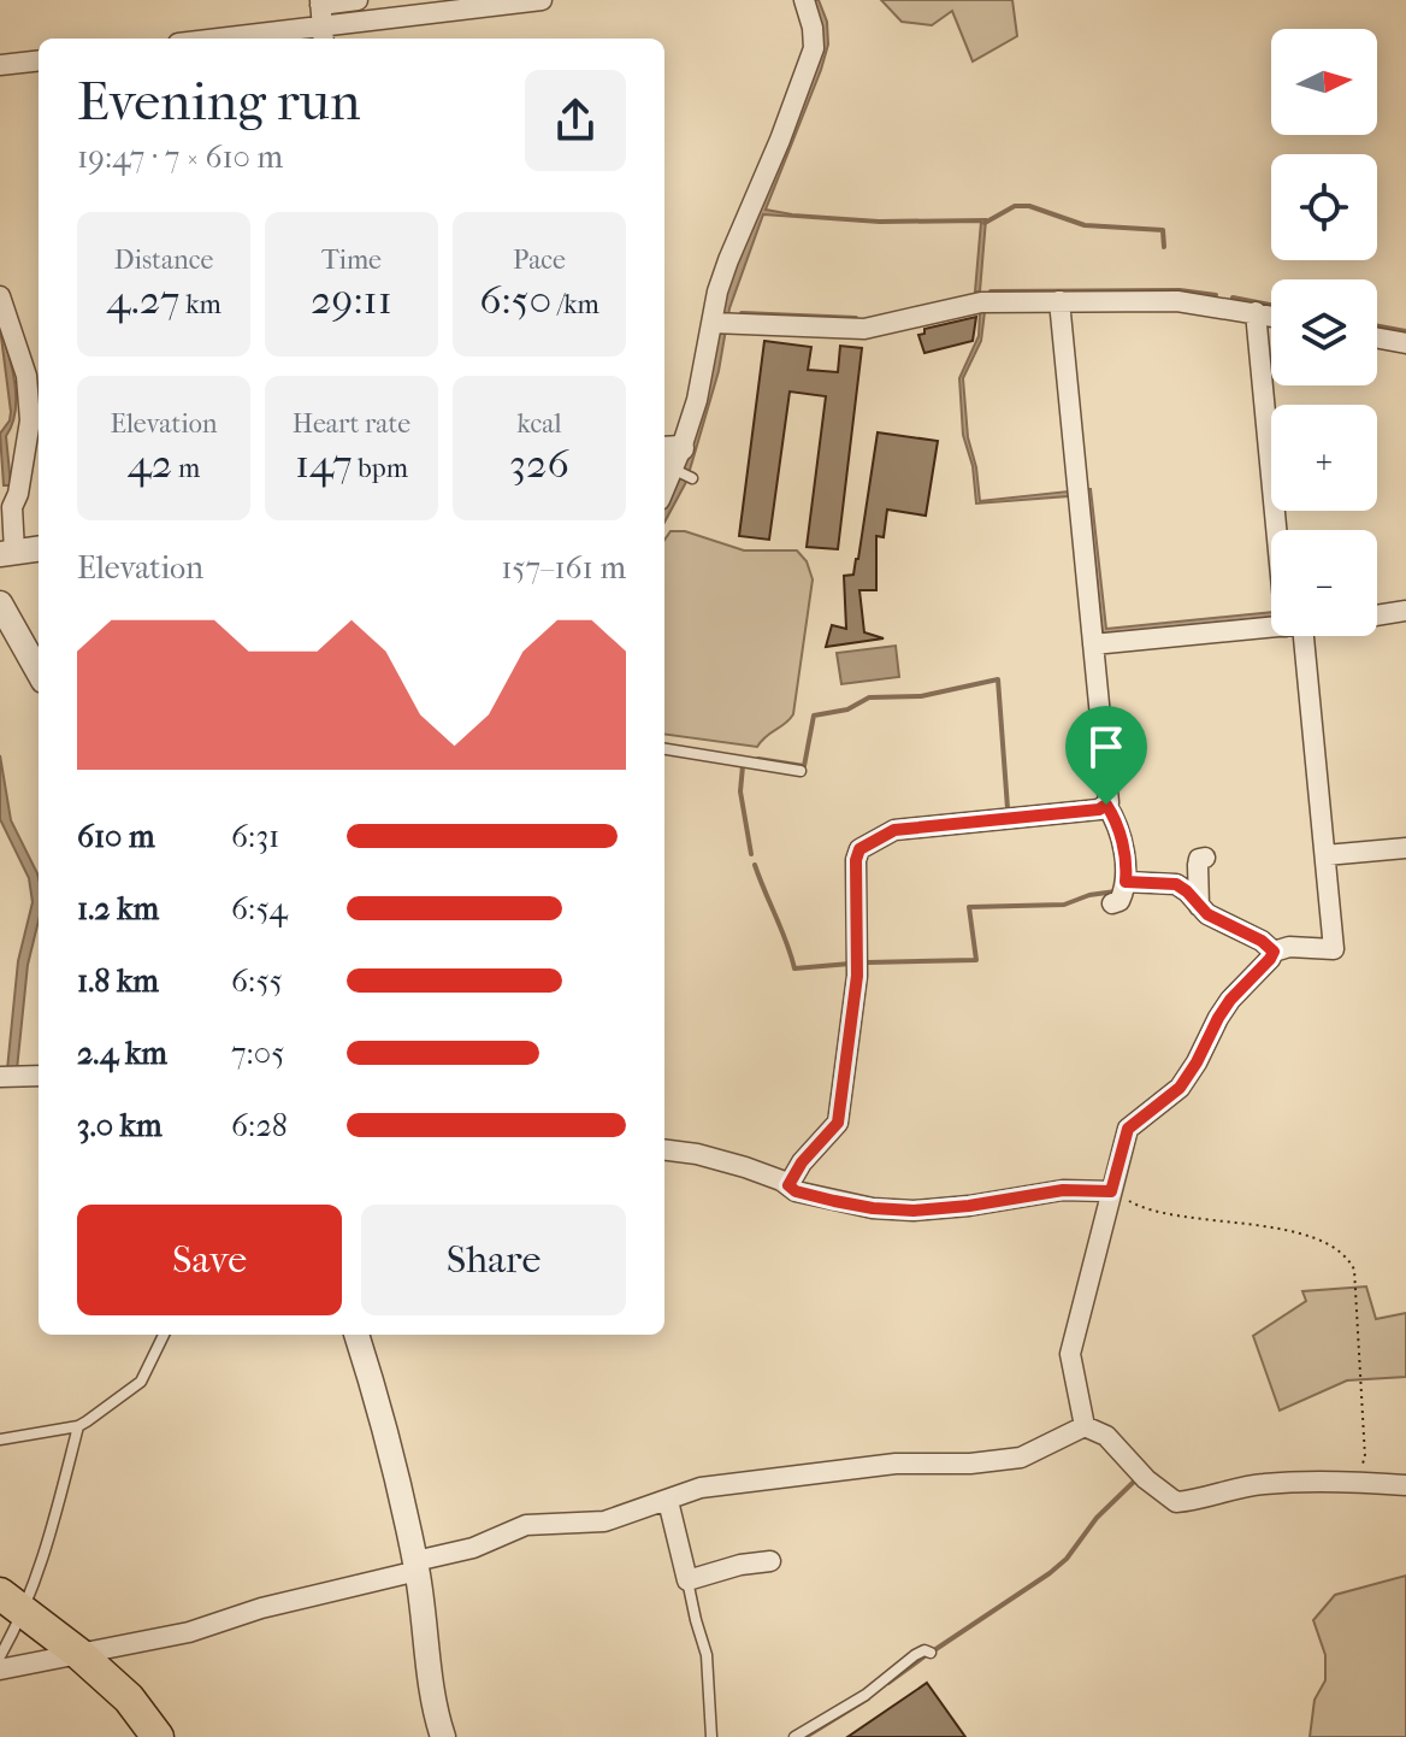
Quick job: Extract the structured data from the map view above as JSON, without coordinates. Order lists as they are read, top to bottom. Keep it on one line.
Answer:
{"north":"right","page":{"map_buttons":["+","−"],"heading":["Evening run","19:47 · 7 × 610 m"],"stats":[["Distance","4.27 km"],["Time","29:11"],["Pace","6:50 /km"],["Elevation","42 m"],["Heart rate","147 bpm"],["kcal","326"]],"chart":["Elevation","157–161 m"],"list":[{"name":"610 m","note":"6:31"},{"name":"1.2 km","note":"6:54"},{"name":"1.8 km","note":"6:55"},{"name":"2.4 km","note":"7:05"},{"name":"3.0 km","note":"6:28"}],"buttons":["Save","Share"]}}
